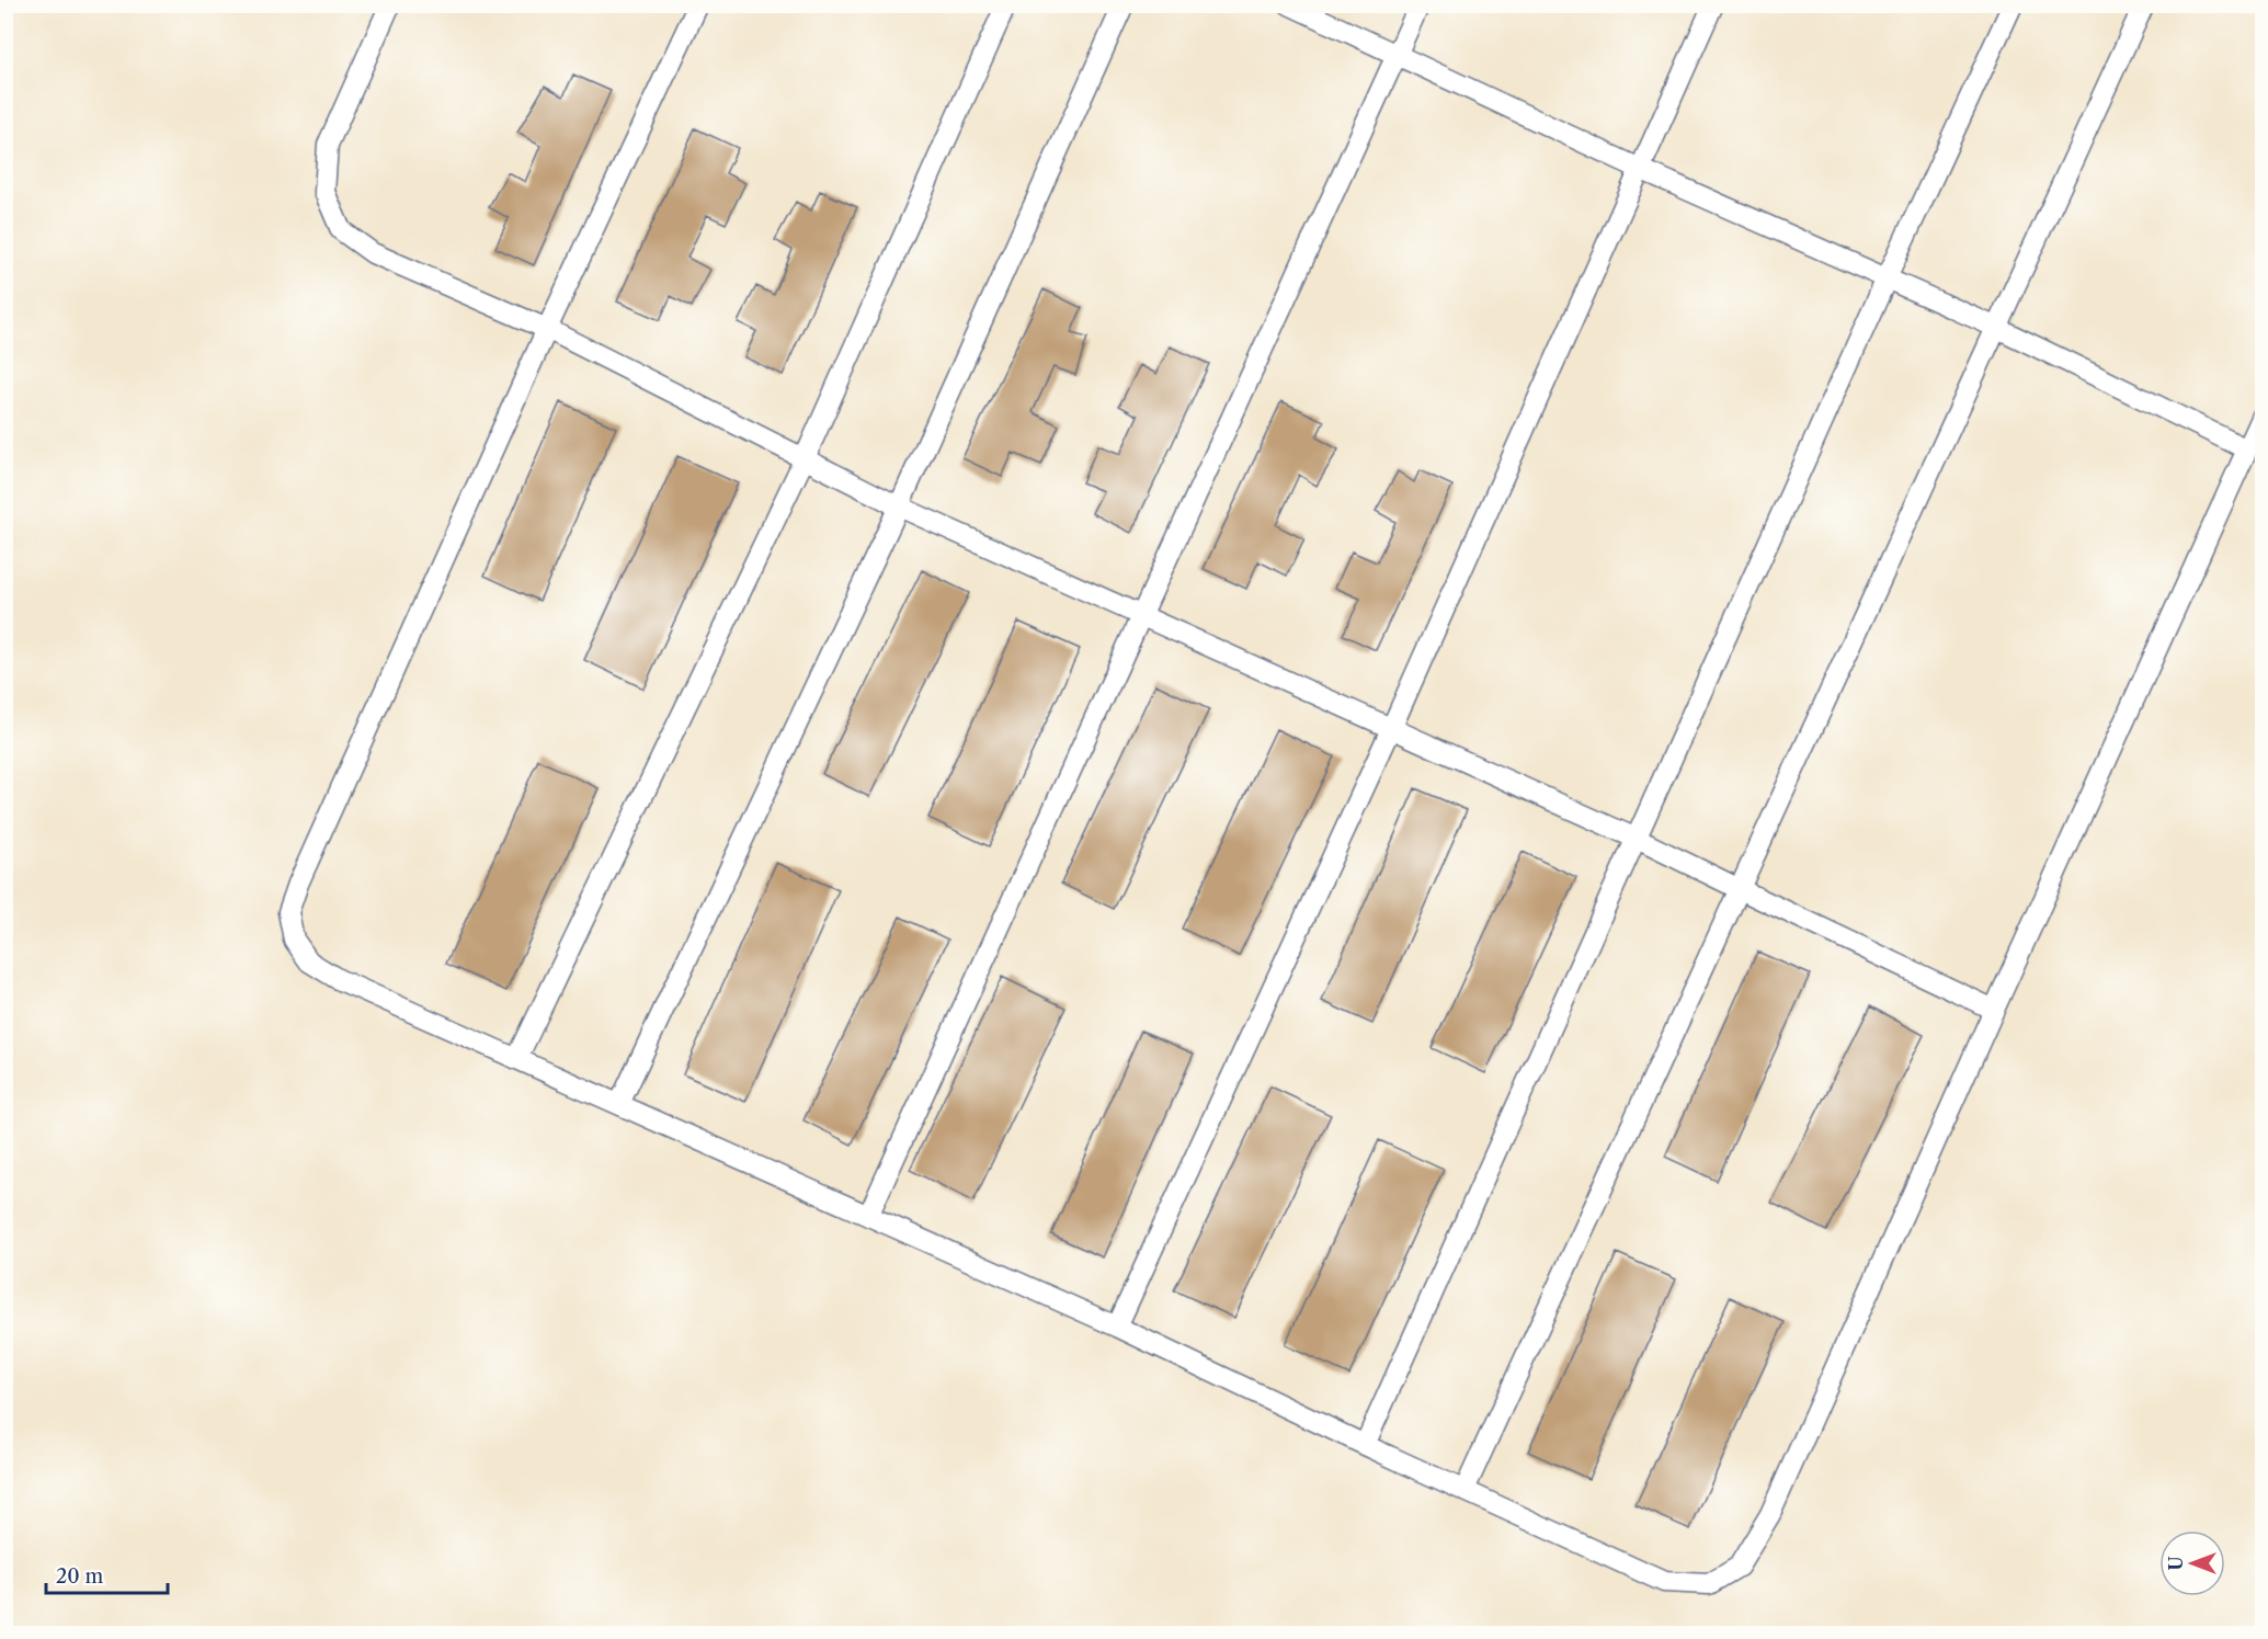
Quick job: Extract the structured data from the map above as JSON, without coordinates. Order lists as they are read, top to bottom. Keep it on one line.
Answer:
{"scale_bar":"20 m","north":"left"}
